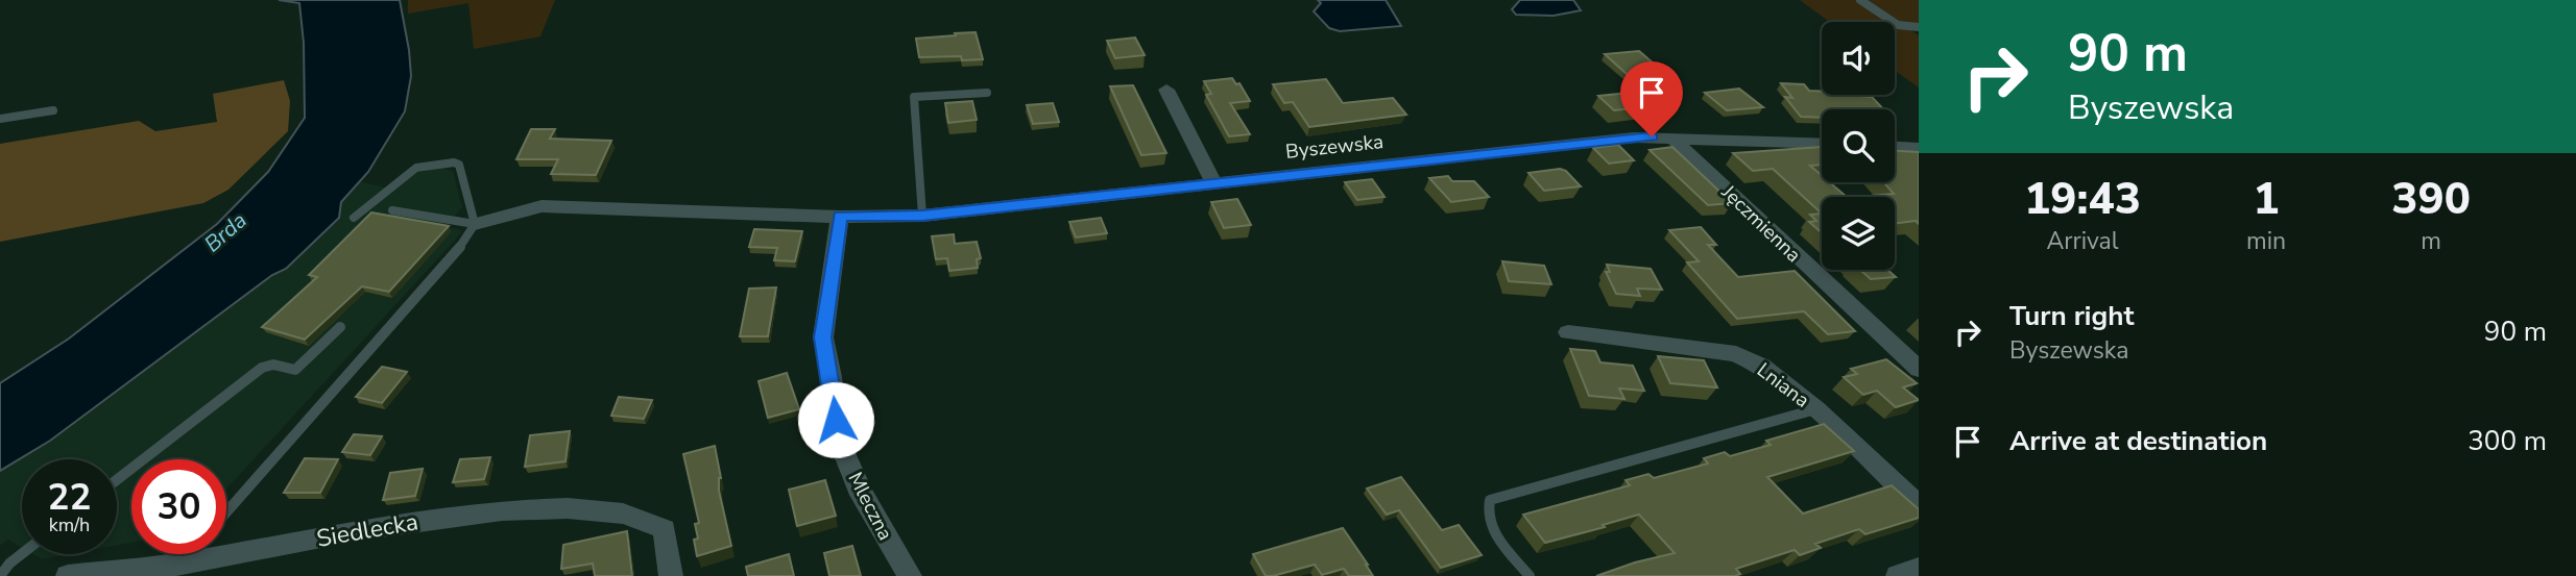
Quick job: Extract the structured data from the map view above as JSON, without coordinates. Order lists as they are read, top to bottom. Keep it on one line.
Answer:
{"streets":{"street":["Byszewska","Jęczmienna","Lniana","Mleczna","Siedlecka"]},"crossings":[["Byszewska","Jęczmienna"],["Byszewska","Mleczna"]],"water":["Brda"],"page":{"turn":["90 m","Byszewska"],"eta":["19:43","Arrival","1","min","390","m"],"list":[{"name":"Turn right","note":"Byszewska","value":"90 m"},{"name":"Arrive at destination","value":"300 m"}],"speed":"22 km/h","limit":"30"}}
